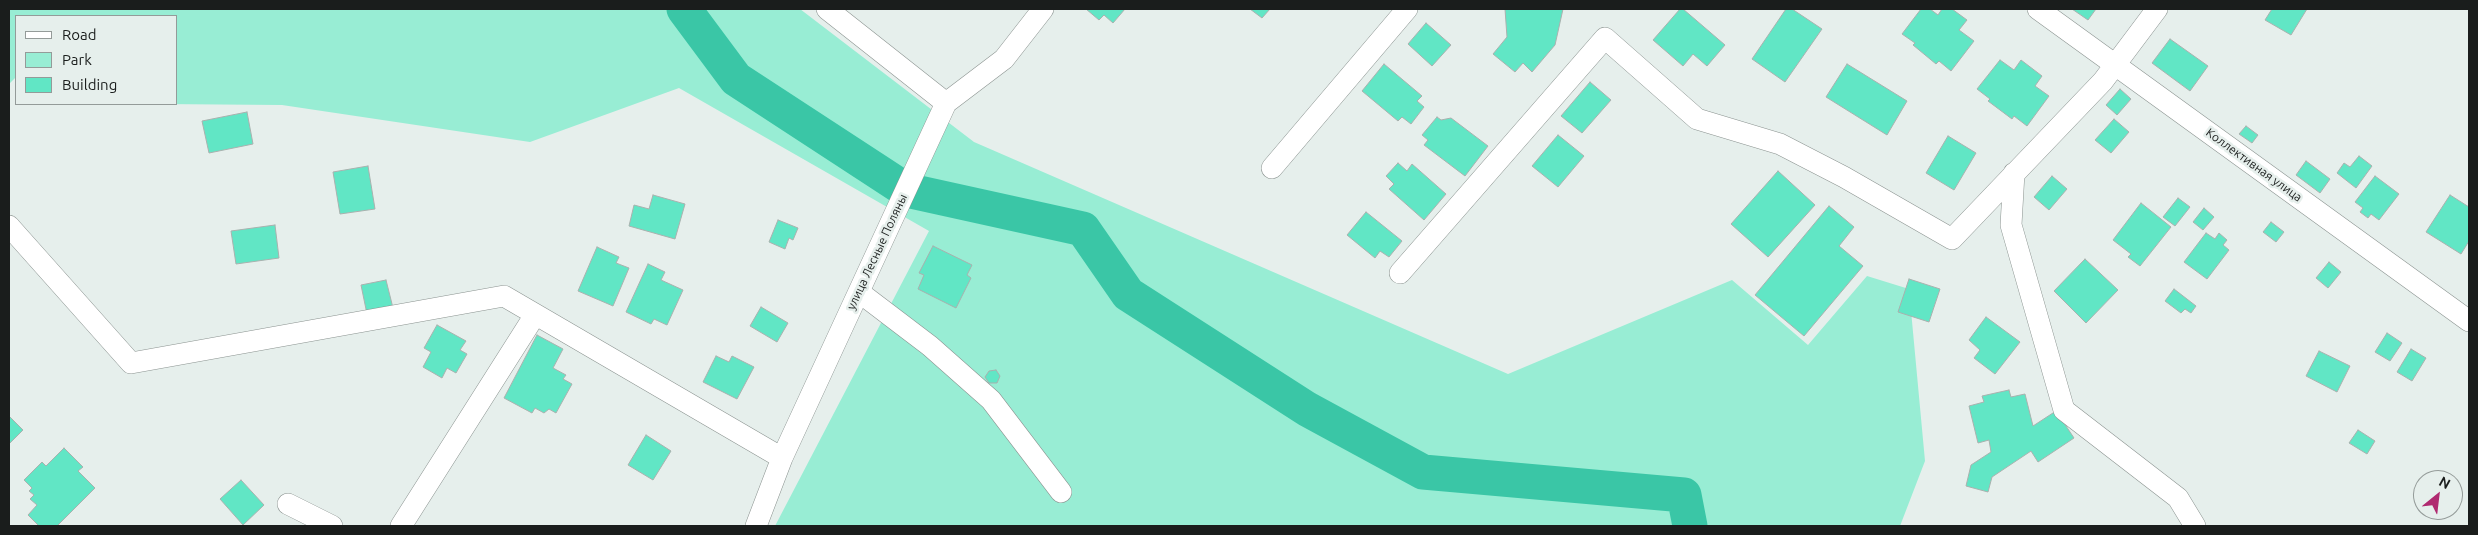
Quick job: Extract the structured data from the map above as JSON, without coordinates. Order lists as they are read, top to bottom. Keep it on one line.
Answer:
{"streets":{"street":["Коллективная улица","улица Лесные Поляны"]},"legend":["Road","Park","Building"],"north":"top right"}
